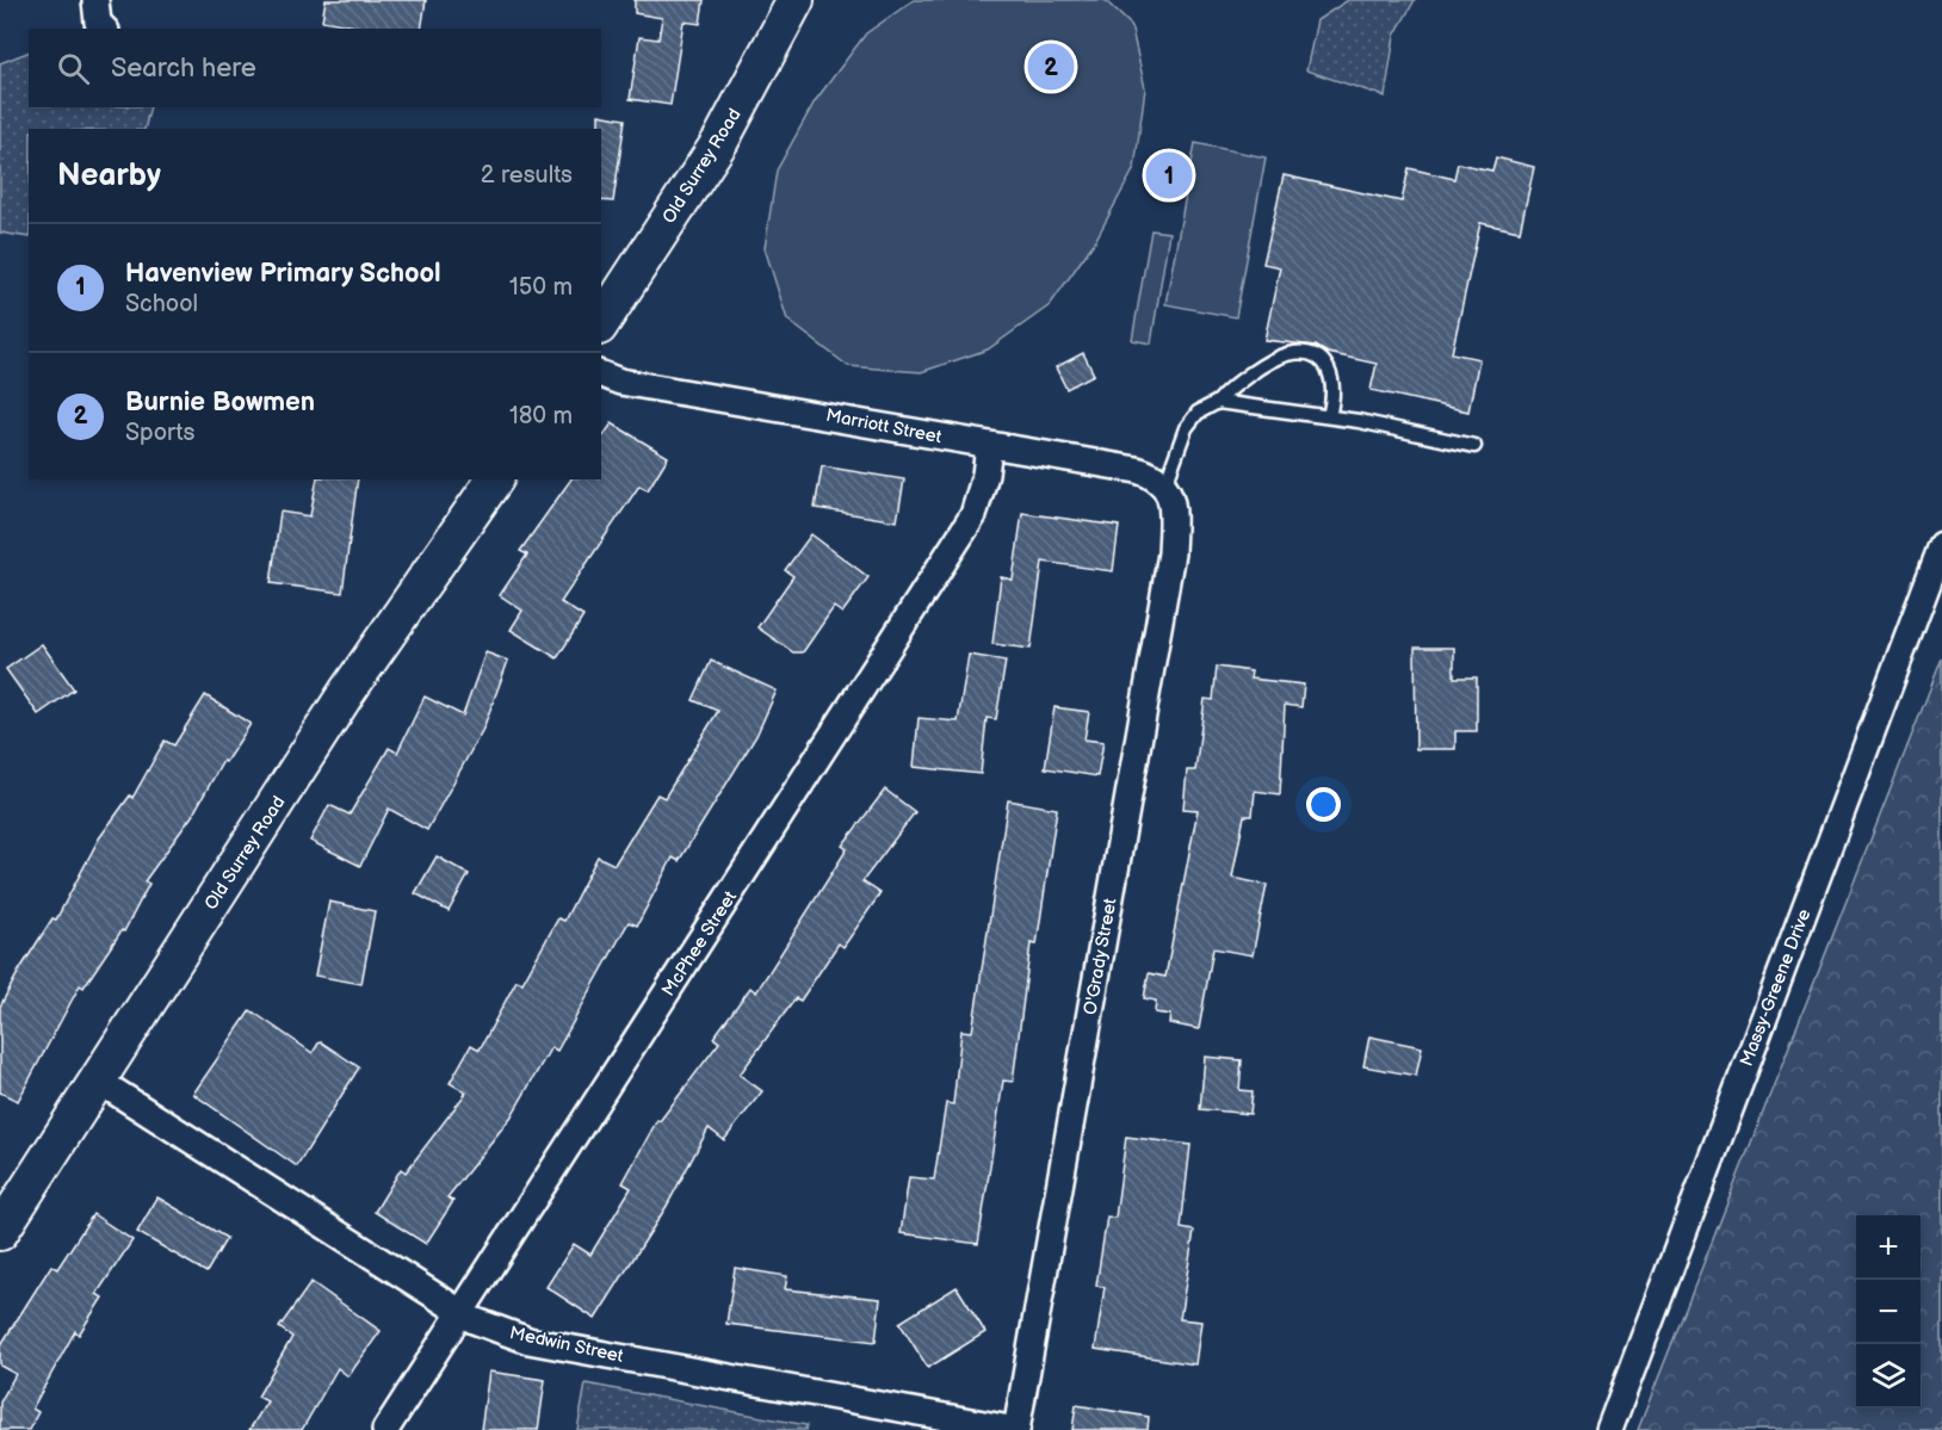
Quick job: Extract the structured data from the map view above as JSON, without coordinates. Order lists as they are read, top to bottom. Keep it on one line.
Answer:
{"streets":{"main road":["Old Surrey Road"],"street":["Marriott Street","McPhee Street","O'Grady Street","Massy-Greene Drive","Medwin Street"]},"crossings":[["Old Surrey Road","Medwin Street"],["Marriott Street","McPhee Street"],["Marriott Street","O'Grady Street"],["McPhee Street","Medwin Street"],["O'Grady Street","Medwin Street"]],"page":{"search":"Search here","pins":["2","1"],"heading":["Nearby","2 results"],"list":[{"mark":"1","name":"Havenview Primary School","note":"School","value":"150 m"},{"mark":"2","name":"Burnie Bowmen","note":"Sports","value":"180 m"}],"map_buttons":["+","−"]}}
